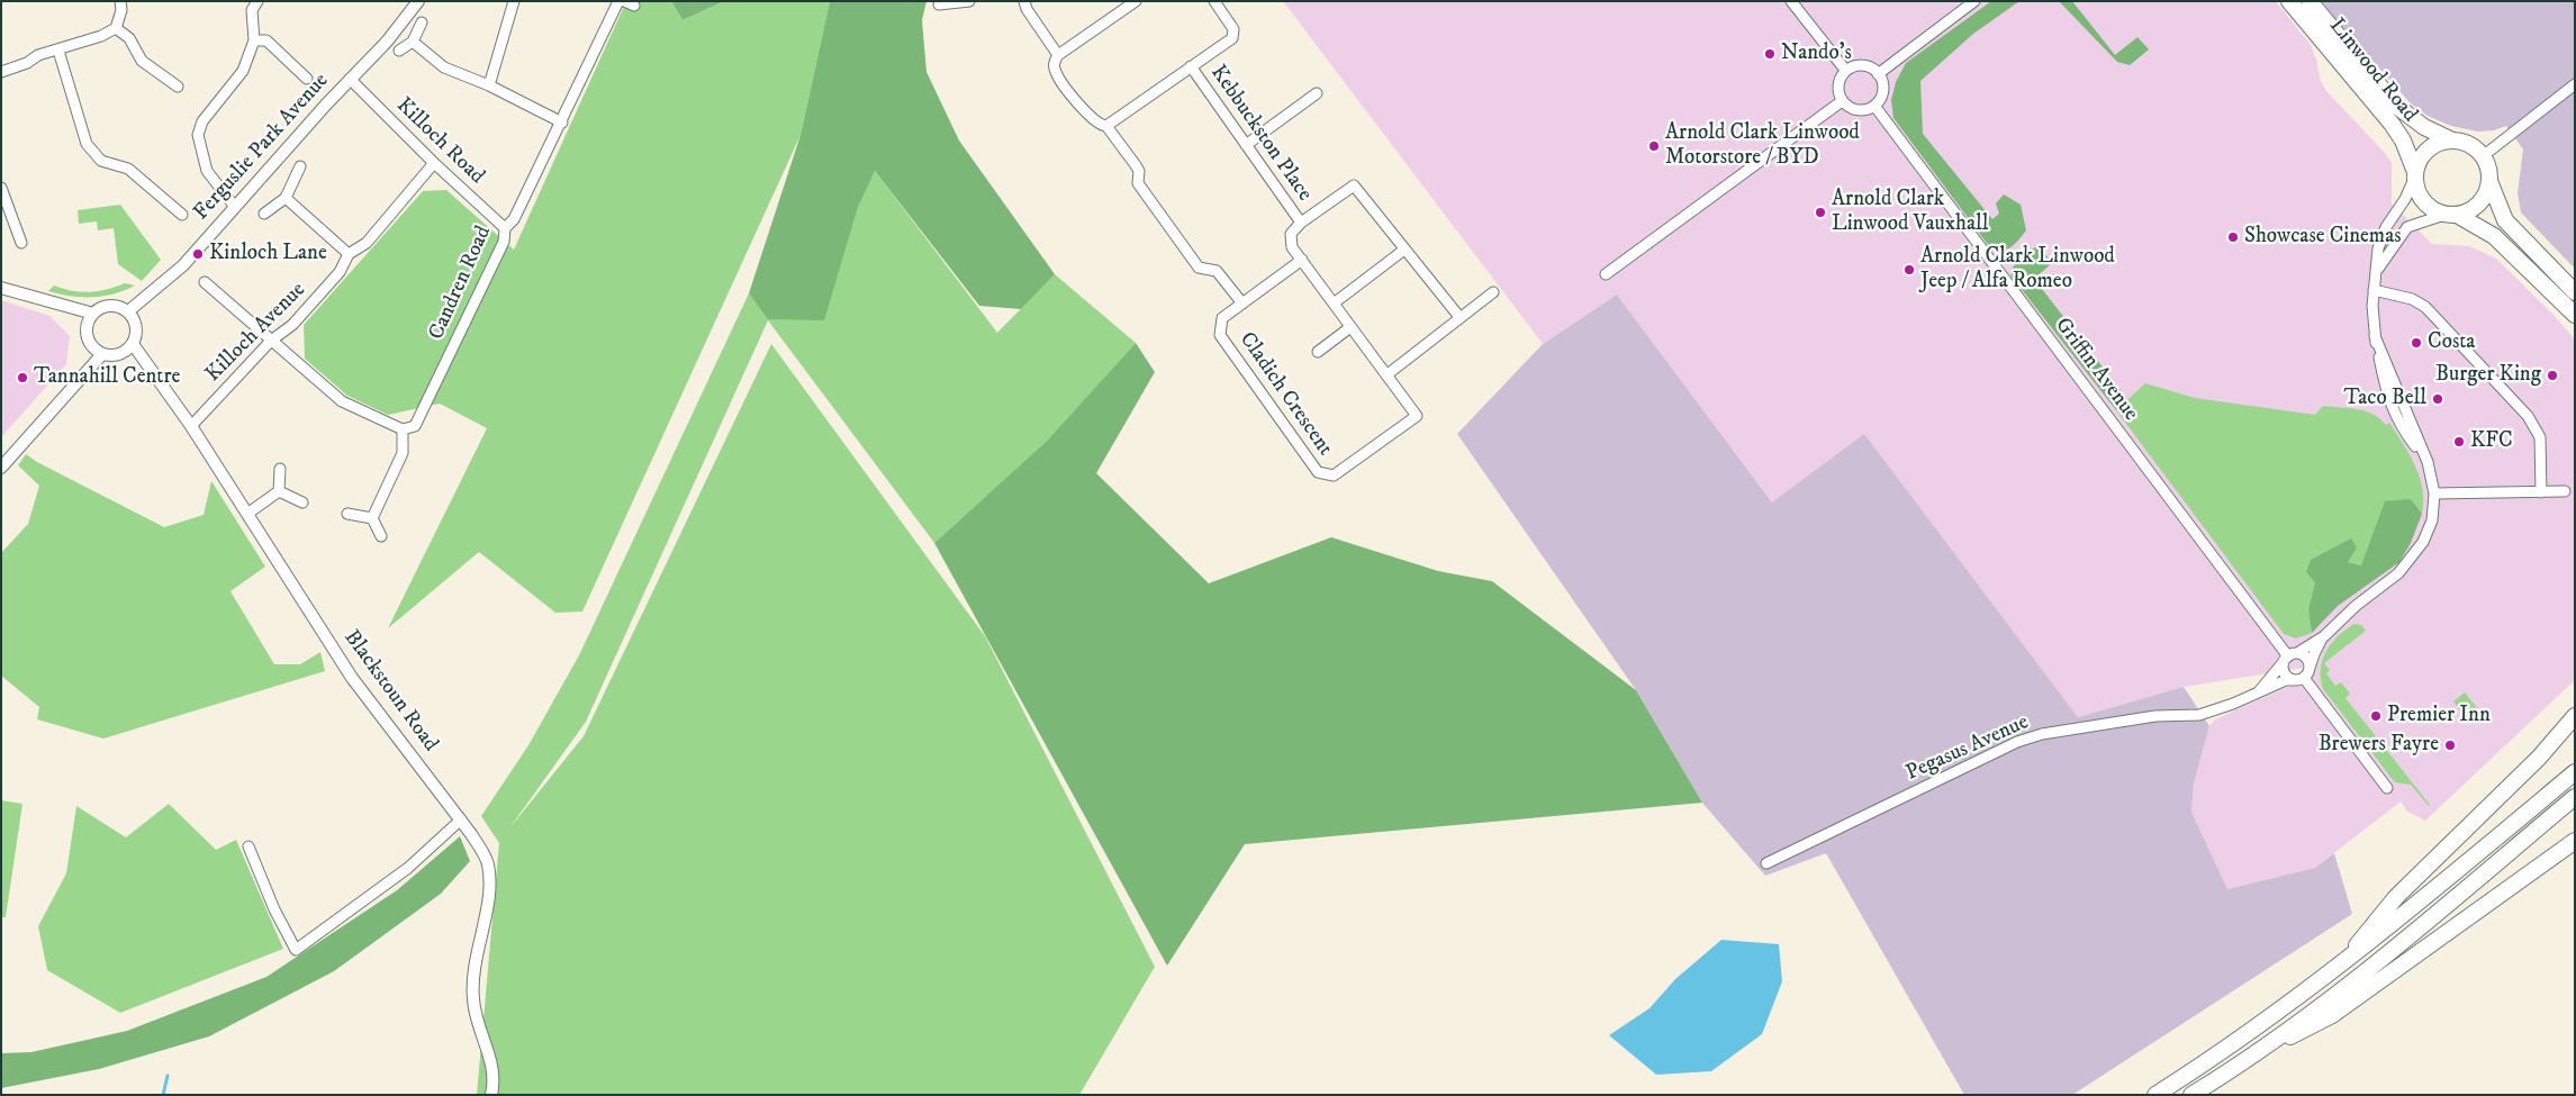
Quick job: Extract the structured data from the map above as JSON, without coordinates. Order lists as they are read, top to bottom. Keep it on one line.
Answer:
{"streets":{"main road":["Linwood Road"],"street":["Kebbuckston Place","Killoch Road","Ferguslie Park Avenue","Candren Road","Killoch Avenue","Griffin Avenue","Cladich Crescent","Blackstoun Road","Pegasus Avenue"]},"crossings":[["Killoch Road","Ferguslie Park Avenue"],["Killoch Road","Candren Road"],["Killoch Road","Killoch Avenue"],["Ferguslie Park Avenue","Blackstoun Road"],["Killoch Avenue","Blackstoun Road"]],"places":["Nando's","Arnold Clark Linwood Motorstore / BYD","Arnold Clark Linwood Vauxhall","Showcase Cinemas","Kinloch Lane","Arnold Clark Linwood Jeep / Alfa Romeo","Costa","Burger King","Tannahill Centre","Taco Bell","KFC","Premier Inn","Brewers Fayre"]}
